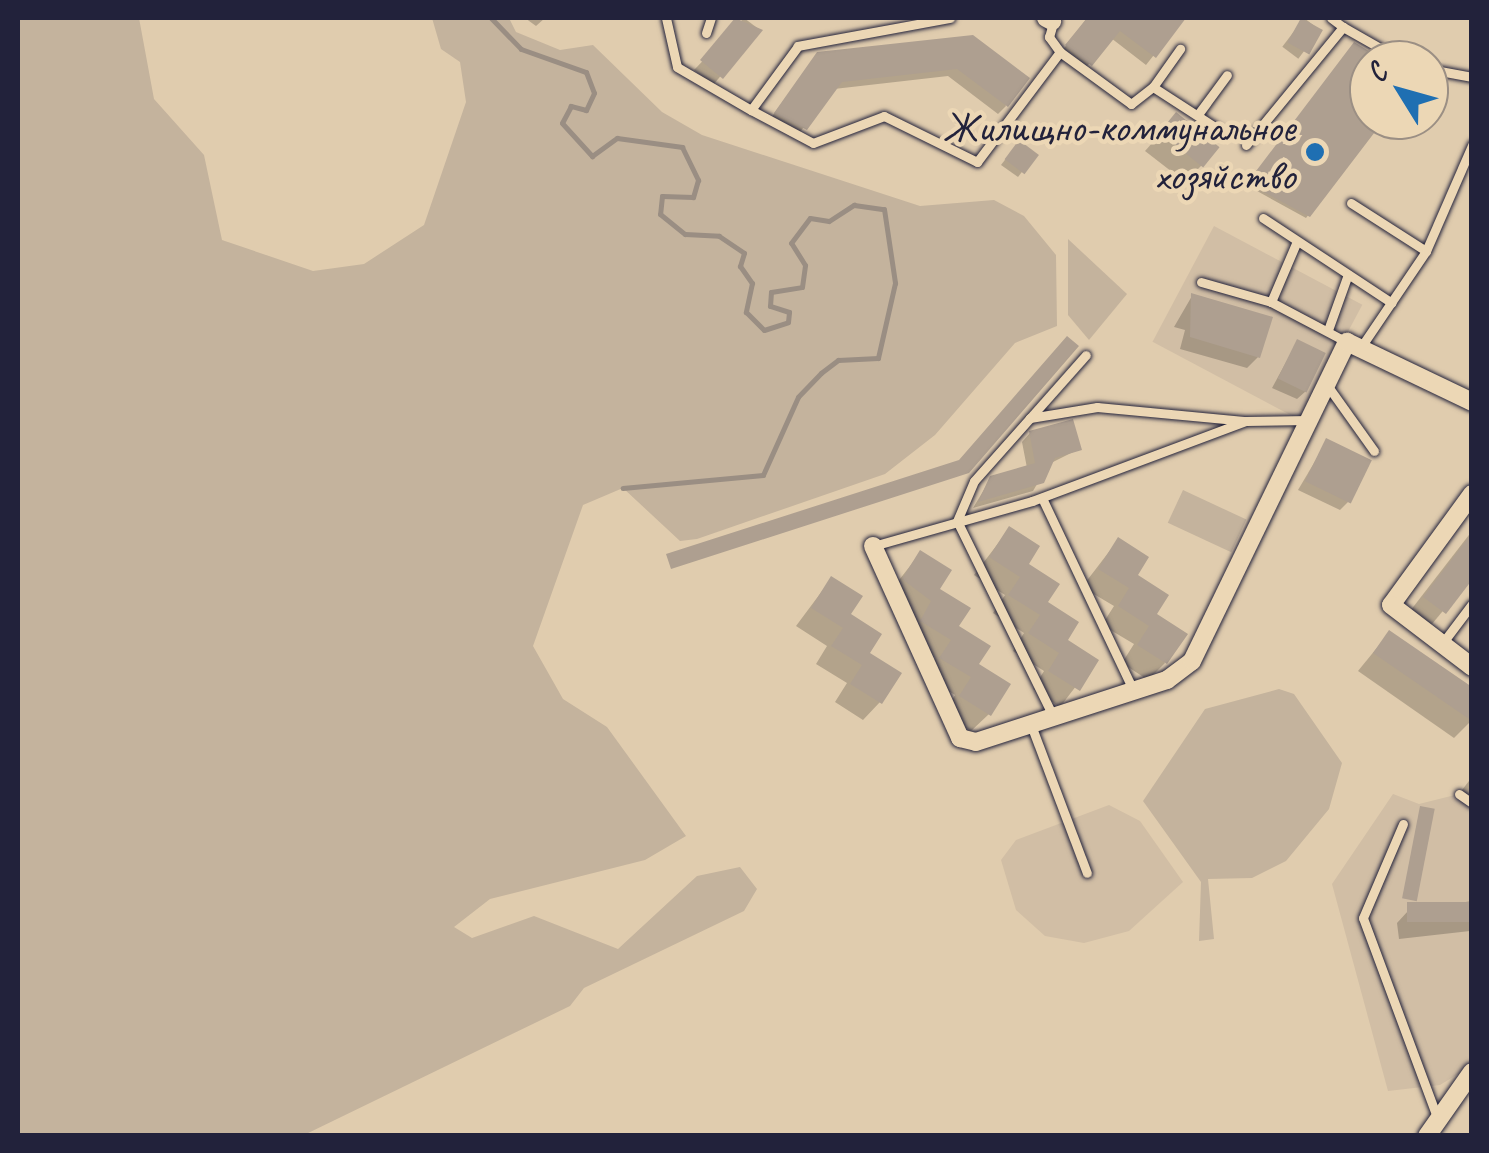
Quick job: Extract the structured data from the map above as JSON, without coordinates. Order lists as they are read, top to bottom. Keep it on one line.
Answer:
{"places":["Жилищно-коммунальное хозяйство"],"north":"top left"}
